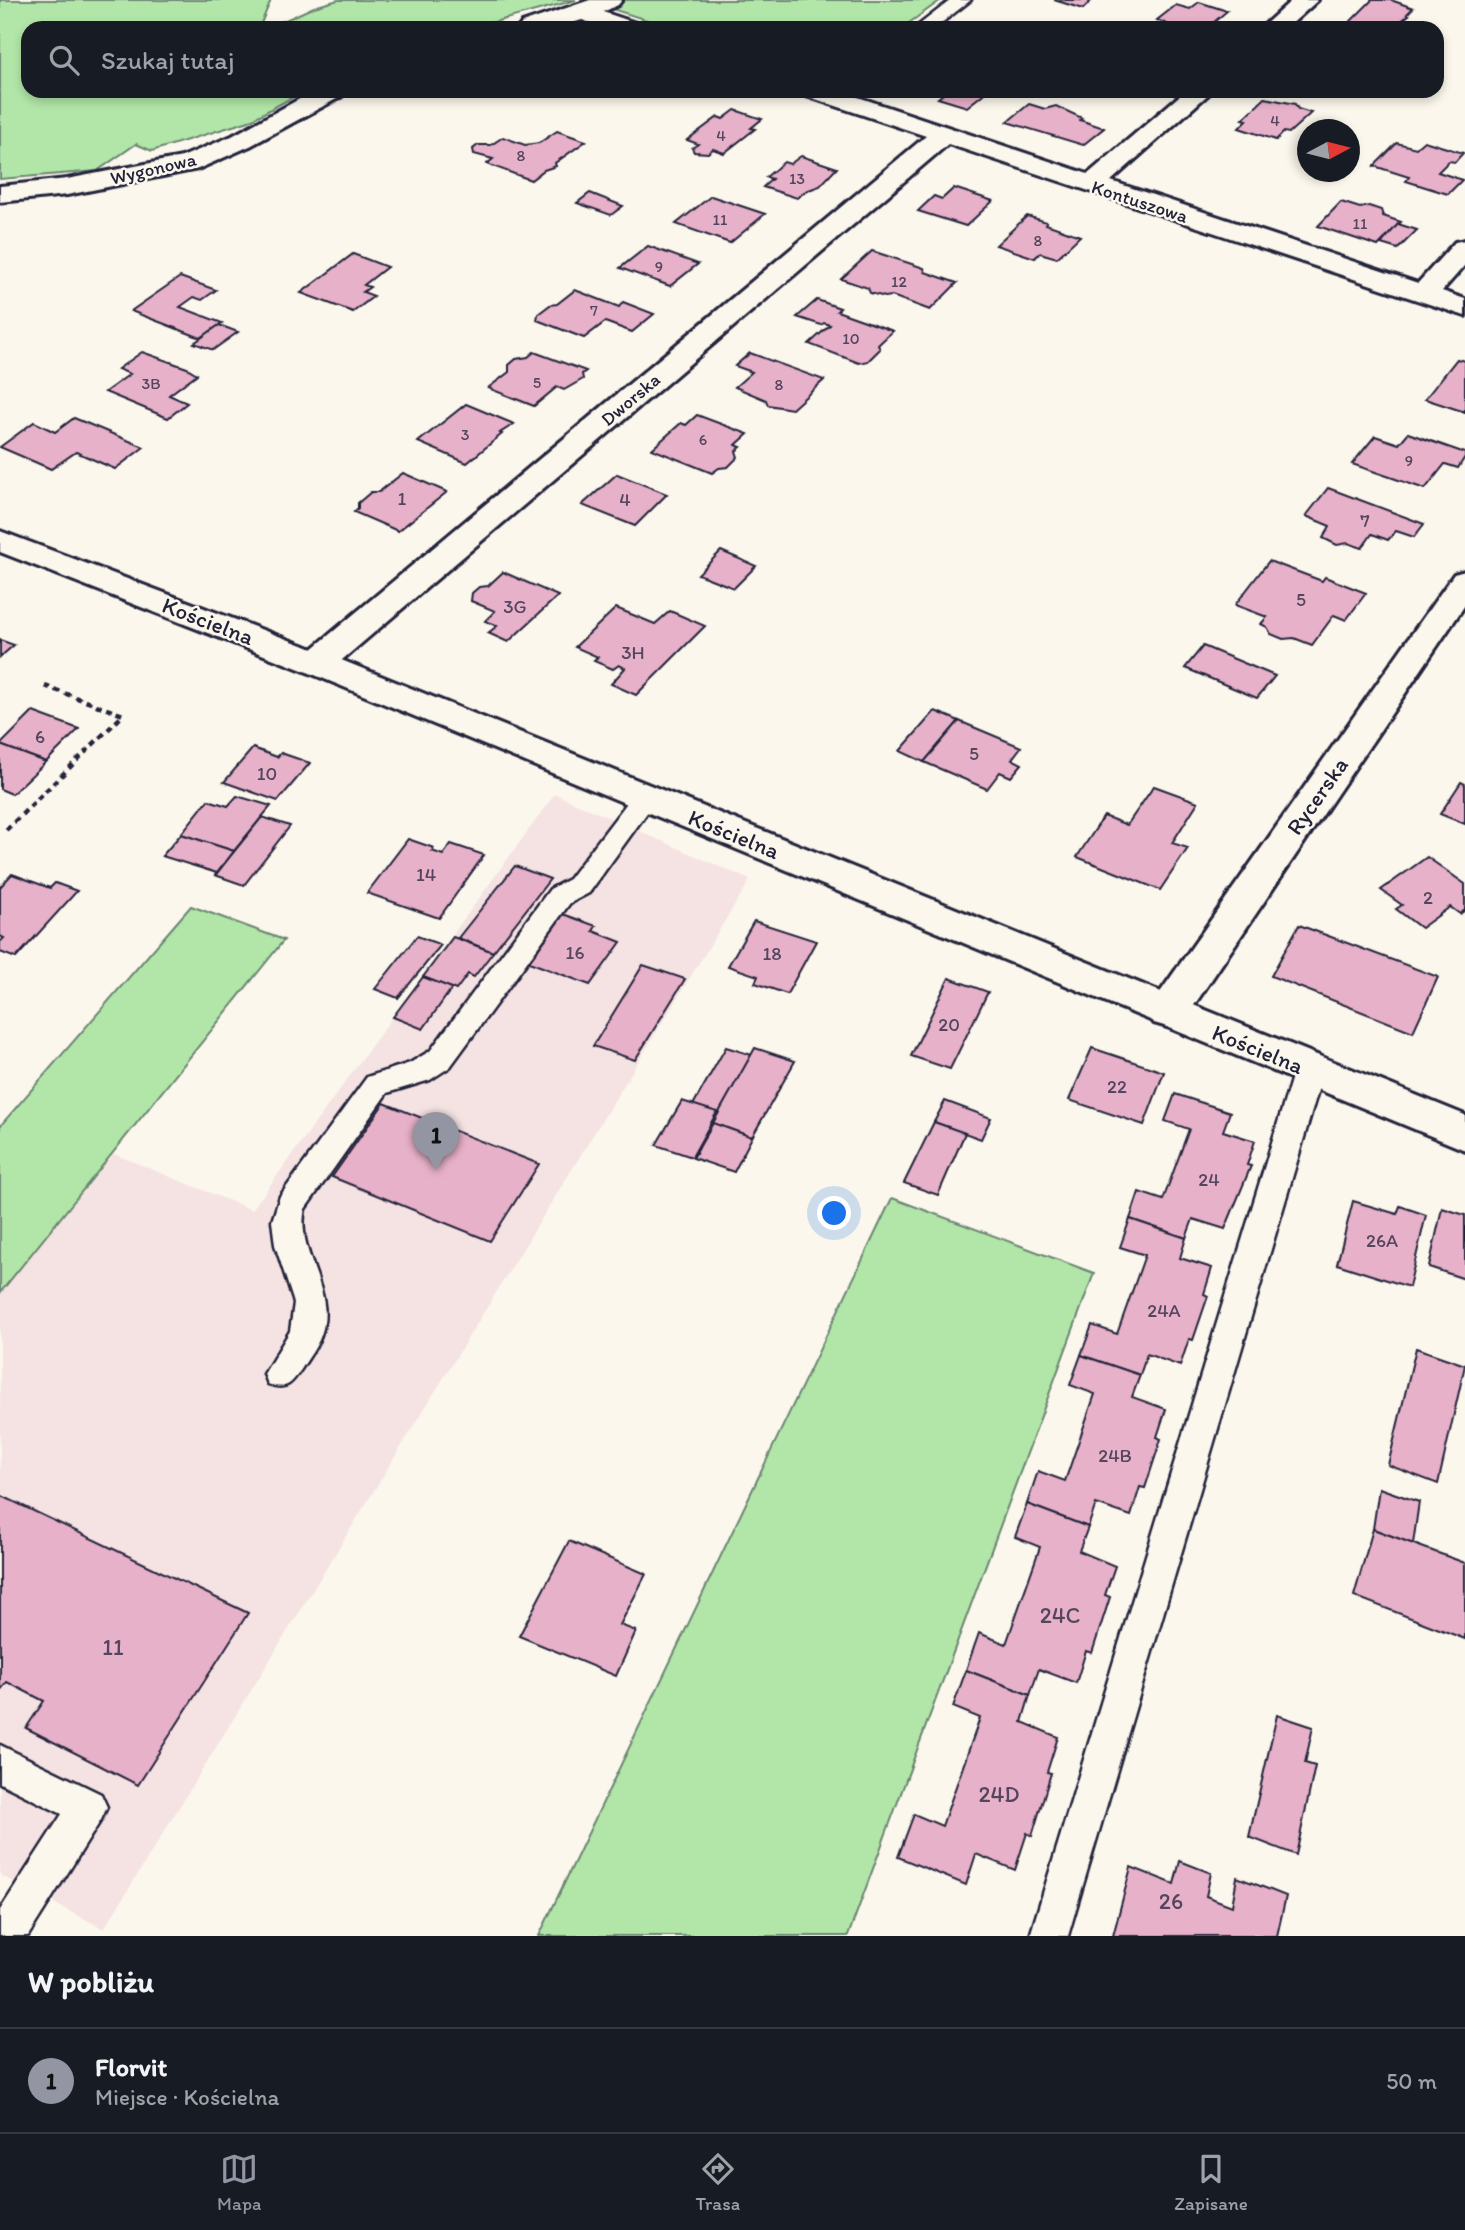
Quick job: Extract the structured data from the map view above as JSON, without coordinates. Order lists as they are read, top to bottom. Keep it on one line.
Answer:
{"streets":{"street":["Wygonowa","Kontuszowa","Dworska","Kościelna","Rycerska"]},"crossings":[["Kontuszowa","Dworska"],["Dworska","Kościelna"],["Kościelna","Rycerska"]],"house_numbers":["4","4","8","13","11","11","8","9","12","7","10","5","3B","8","3","6","9","1","4","7","5","3G","3H","6","5","10","14","2","16","18","20","22","24","26A","24A","24B","24C","11","24D","26"],"north":"right","page":{"search":"Szukaj tutaj","pins":"1","heading":"W pobliżu","list":[{"mark":"1","name":"Florvit","note":"Miejsce · Kościelna","value":"50 m"}],"nav":["Mapa","Trasa","Zapisane"]}}
